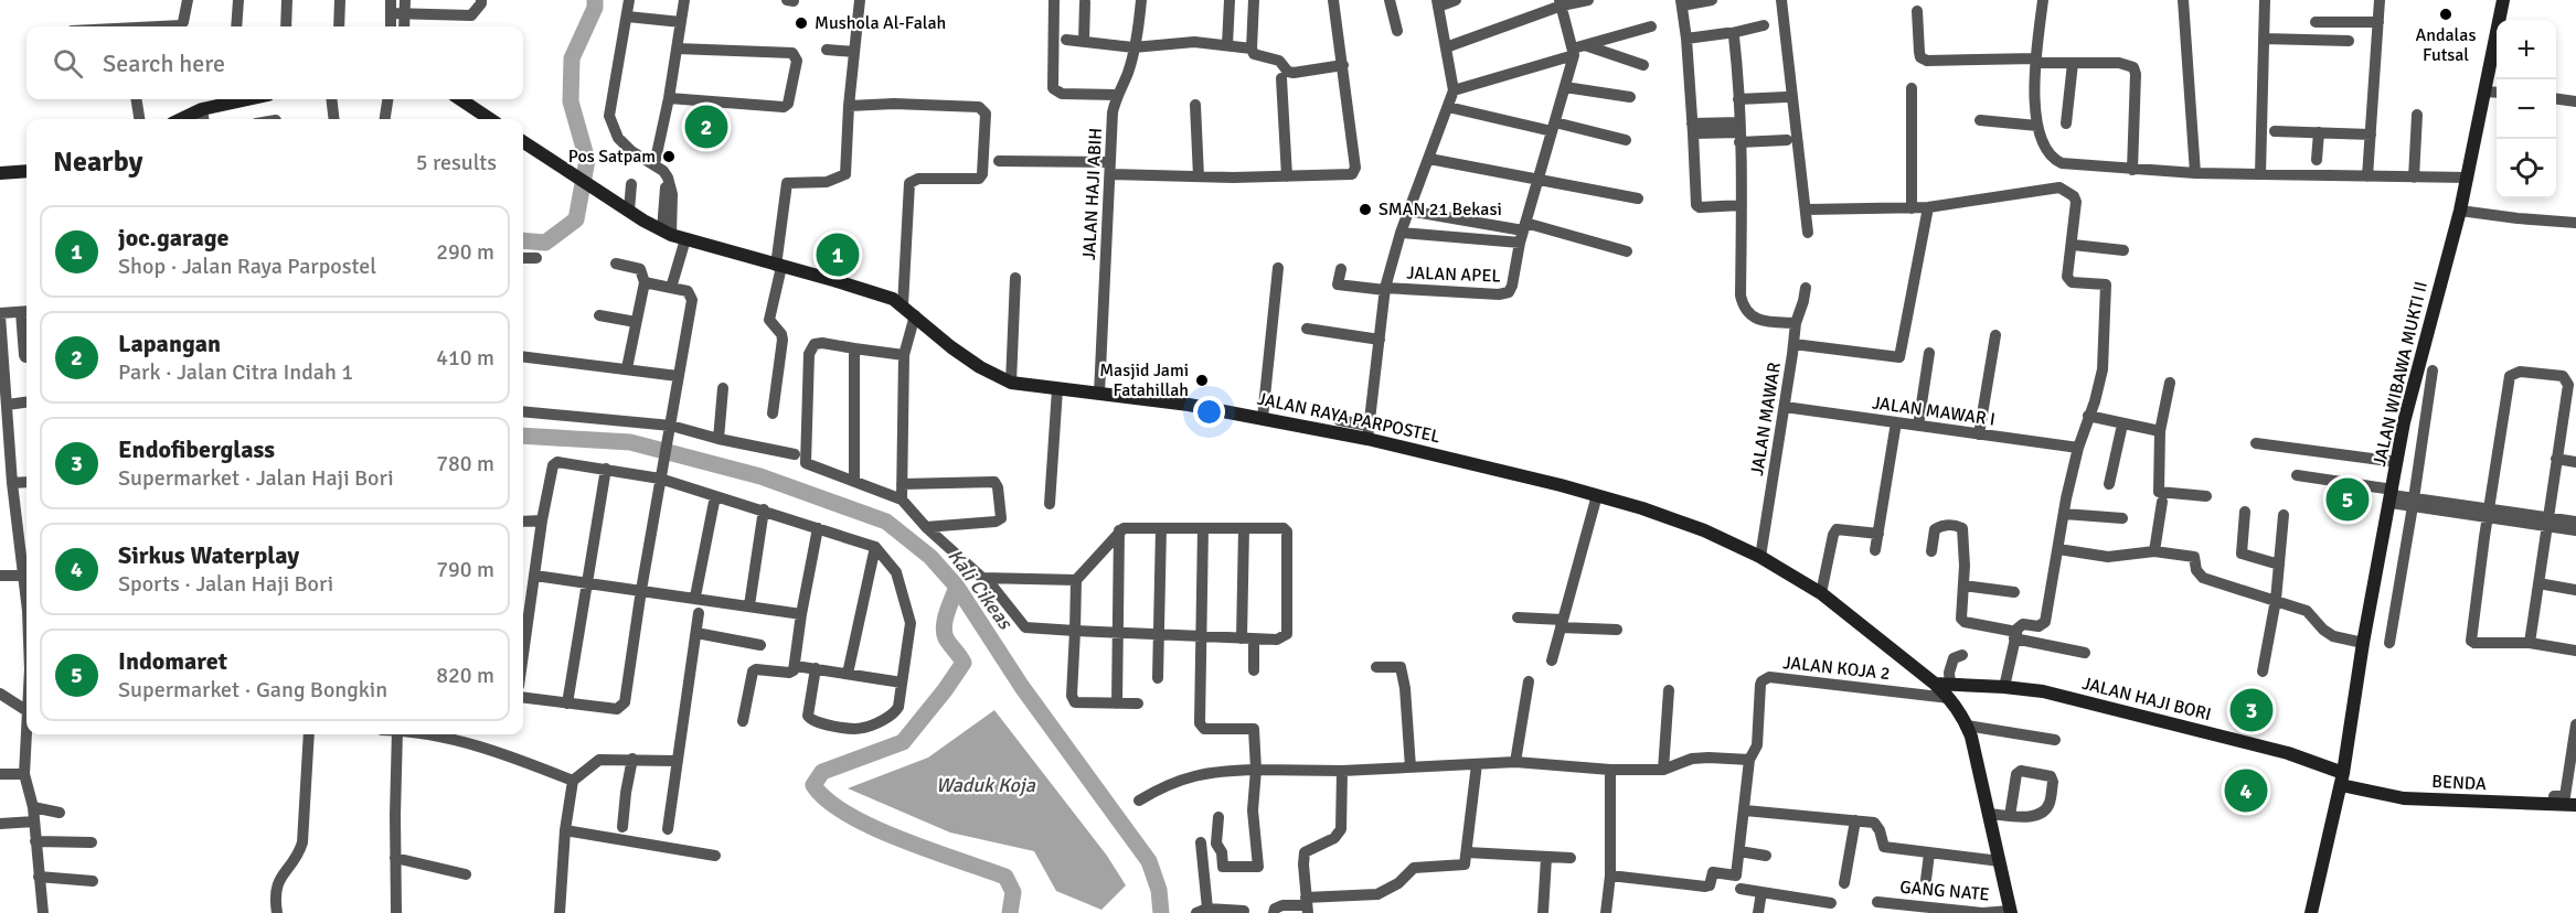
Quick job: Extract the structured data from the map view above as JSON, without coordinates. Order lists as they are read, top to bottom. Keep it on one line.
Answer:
{"streets":{"main road":["JALAN WIBAWA MUKTI II","JALAN RAYA PARPOSTEL","JALAN HAJI BORI","BENDA"],"street":["JALAN HAJI ABIH","JALAN APEL","JALAN MAWAR I","JALAN MAWAR","JALAN KOJA 2","GANG NATE"]},"crossings":[["JALAN HAJI ABIH","JALAN RAYA PARPOSTEL"],["JALAN WIBAWA MUKTI II","JALAN HAJI BORI"],["JALAN WIBAWA MUKTI II","BENDA"],["JALAN MAWAR I","JALAN MAWAR"],["JALAN RAYA PARPOSTEL","JALAN MAWAR"],["JALAN RAYA PARPOSTEL","JALAN KOJA 2"],["JALAN RAYA PARPOSTEL","JALAN HAJI BORI"],["JALAN RAYA PARPOSTEL","GANG NATE"],["JALAN KOJA 2","JALAN HAJI BORI"],["JALAN HAJI BORI","BENDA"]],"water":["Kali Cikeas","Waduk Koja"],"places":["Andalas Futsal","Mushola Al-Falah","Pos Satpam","SMAN 21 Bekasi","Masjid Jami Fatahillah"],"page":{"map_buttons":["+","−"],"search":"Search here","pins":["2","1","5","3","4"],"heading":["Nearby","5 results"],"list":[{"mark":"1","name":"joc.garage","note":"Shop · Jalan Raya Parpostel","value":"290 m"},{"mark":"2","name":"Lapangan","note":"Park · Jalan Citra Indah 1","value":"410 m"},{"mark":"3","name":"Endofiberglass","note":"Supermarket · Jalan Haji Bori","value":"780 m"},{"mark":"4","name":"Sirkus Waterplay","note":"Sports · Jalan Haji Bori","value":"790 m"},{"mark":"5","name":"Indomaret","note":"Supermarket · Gang Bongkin","value":"820 m"}]}}
